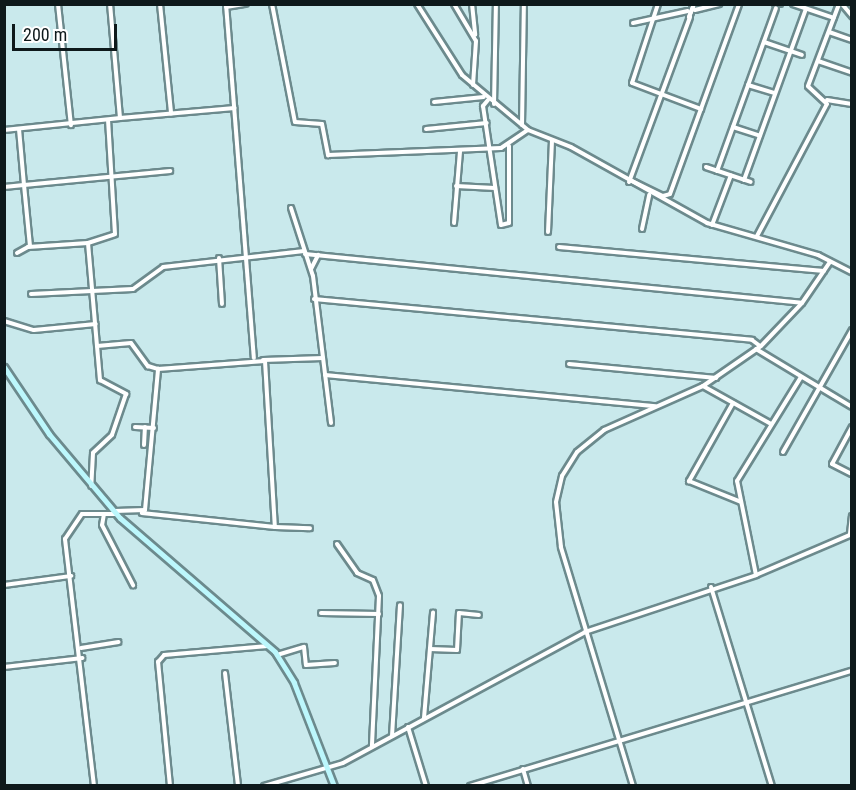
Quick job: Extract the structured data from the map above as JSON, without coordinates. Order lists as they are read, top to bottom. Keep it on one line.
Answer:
{"scale_bar":"200 m"}
